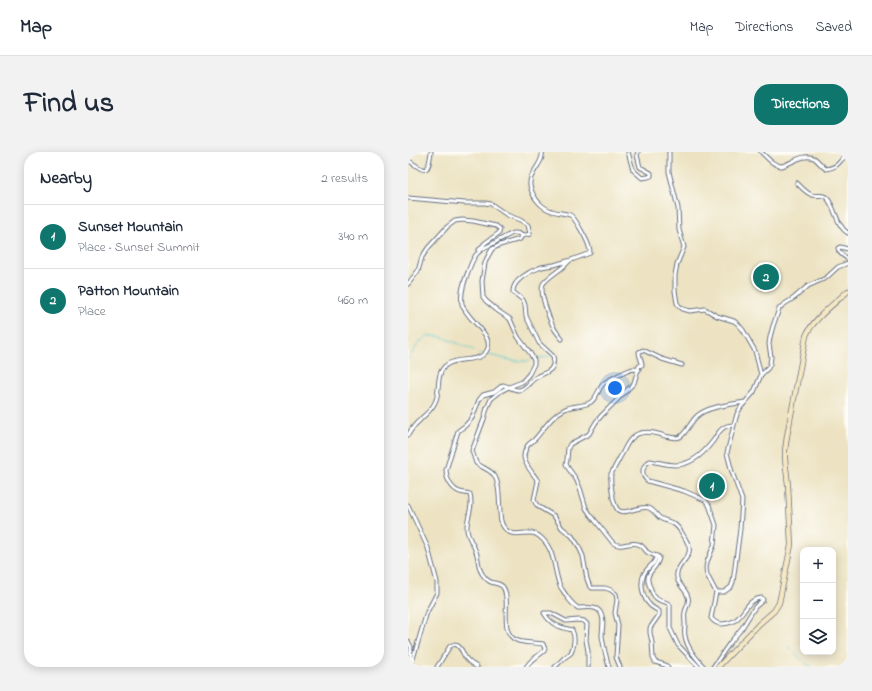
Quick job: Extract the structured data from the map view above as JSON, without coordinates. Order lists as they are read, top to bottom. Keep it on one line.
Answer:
{"page":{"header":"Map","nav":["Map","Directions","Saved"],"title":"Find us","buttons":"Directions","heading":["Nearby","2 results"],"list":[{"mark":"1","name":"Sunset Mountain","note":"Place · Sunset Summit","value":"340 m"},{"mark":"2","name":"Patton Mountain","note":"Place","value":"460 m"}],"pins":["2","1"],"map_buttons":["+","−"]}}
